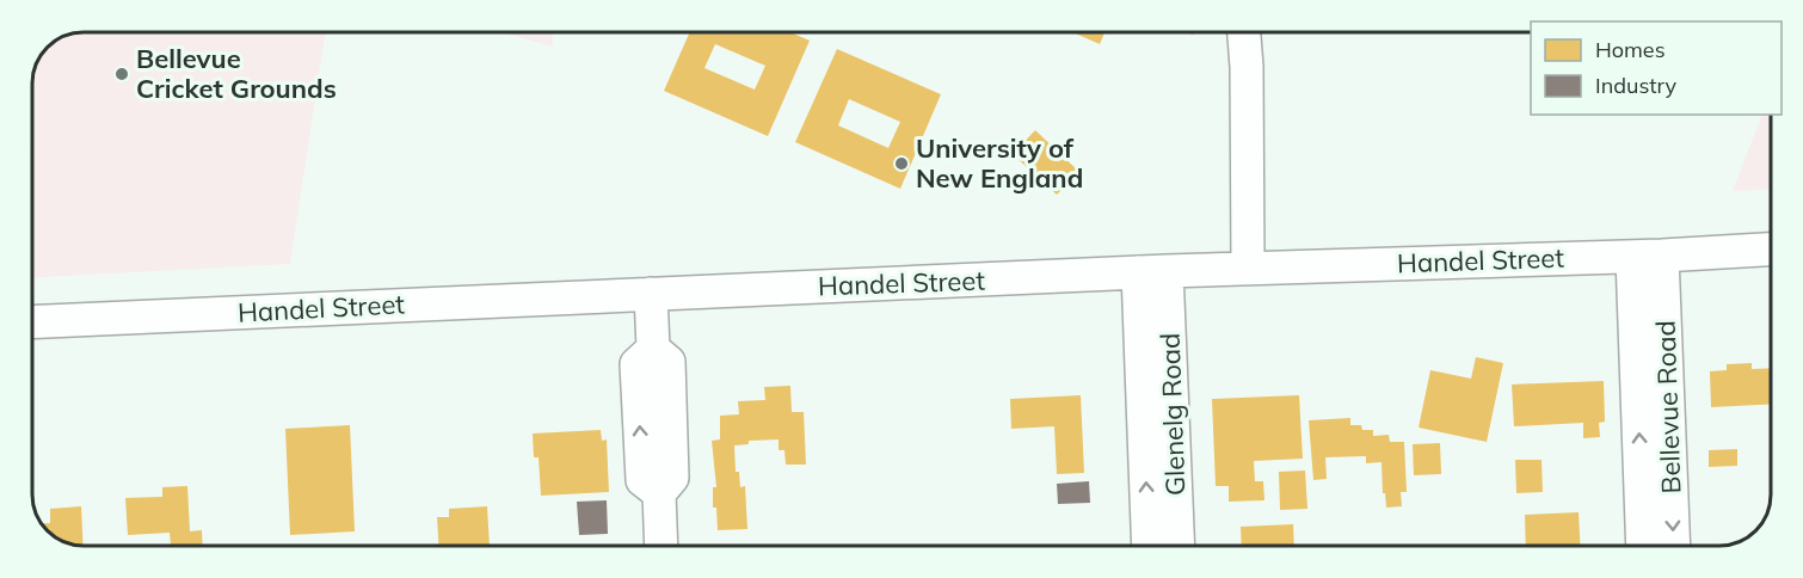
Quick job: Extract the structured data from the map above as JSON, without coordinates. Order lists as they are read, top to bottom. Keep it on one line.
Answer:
{"streets":{"street":["Handel Street","Bellevue Road","Glenelg Road"]},"crossings":[["Handel Street","Bellevue Road"],["Handel Street","Glenelg Road"]],"places":["Bellevue Cricket Grounds","University of New England"],"legend":["Homes","Industry"]}
